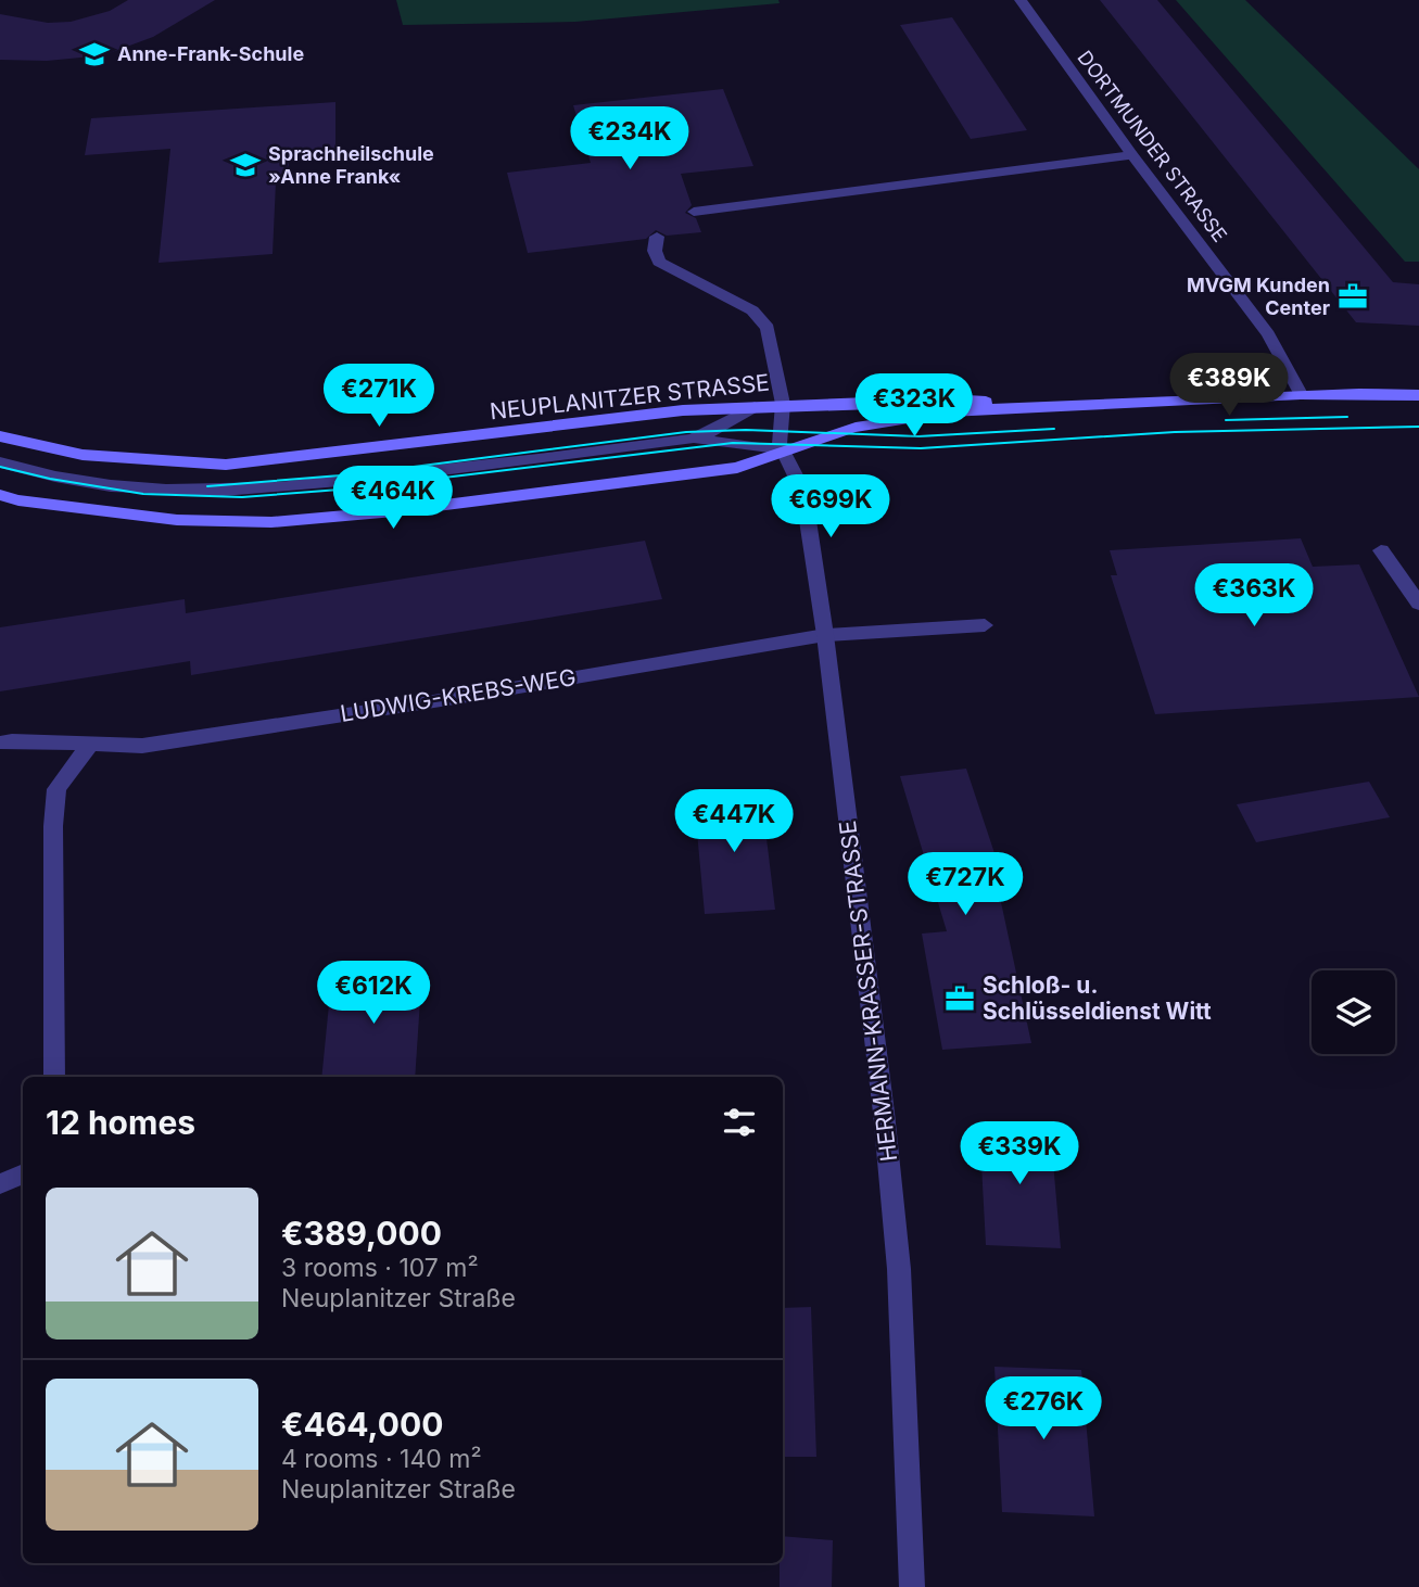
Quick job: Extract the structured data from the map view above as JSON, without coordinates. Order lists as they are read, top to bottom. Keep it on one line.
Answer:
{"streets":{"street":["DORTMUNDER STRASSE","NEUPLANITZER STRASSE","LUDWIG-KREBS-WEG","HERMANN-KRASSER-STRASSE"]},"crossings":[["DORTMUNDER STRASSE","NEUPLANITZER STRASSE"],["NEUPLANITZER STRASSE","HERMANN-KRASSER-STRASSE"],["LUDWIG-KREBS-WEG","HERMANN-KRASSER-STRASSE"]],"places":{"school or university":["Anne-Frank-Schule","Sprachheilschule »Anne Frank«"],"office":["MVGM Kunden Center","Schloß- u. Schlüsseldienst Witt"]},"page":{"price":["€234K","€389K","€271K","€323K","€464K","€699K","€363K","€447K","€727K","€612K","€339K","€276K"],"heading":"12 homes","list":[{"name":"€389,000","note":"3 rooms · 107 m² · Neuplanitzer Straße"},{"name":"€464,000","note":"4 rooms · 140 m² · Neuplanitzer Straße"}]}}
